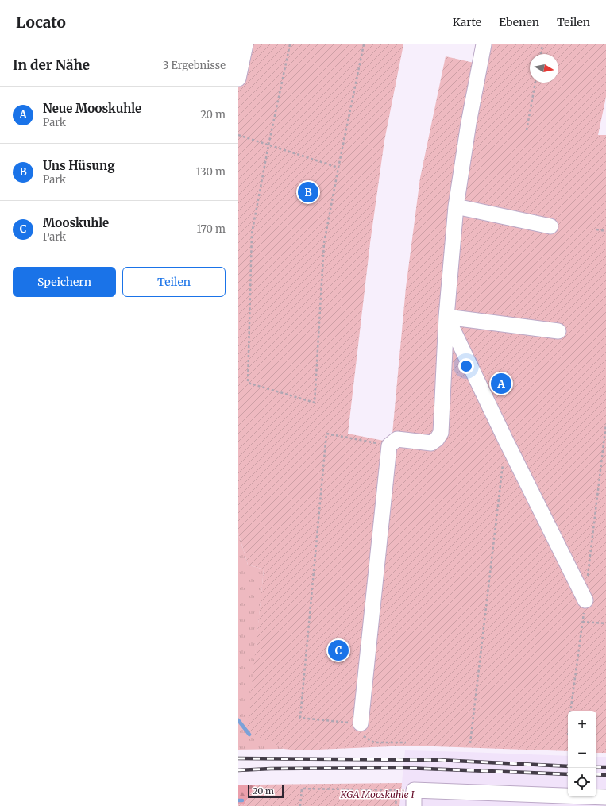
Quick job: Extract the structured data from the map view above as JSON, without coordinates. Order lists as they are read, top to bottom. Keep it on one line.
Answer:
{"parks":["KGA Mooskuhle I"],"scale_bar":"20 m","north":"right","page":{"header":"Locato","nav":["Karte","Ebenen","Teilen"],"heading":["In der Nähe","3 Ergebnisse"],"list":[{"mark":"A","name":"Neue Mooskuhle","note":"Park","value":"20 m"},{"mark":"B","name":"Uns Hüsung","note":"Park","value":"130 m"},{"mark":"C","name":"Mooskuhle","note":"Park","value":"170 m"}],"pins":["B","A","C"],"buttons":["Speichern","Teilen"],"map_buttons":["+","−"],"scale":"20 m"}}
